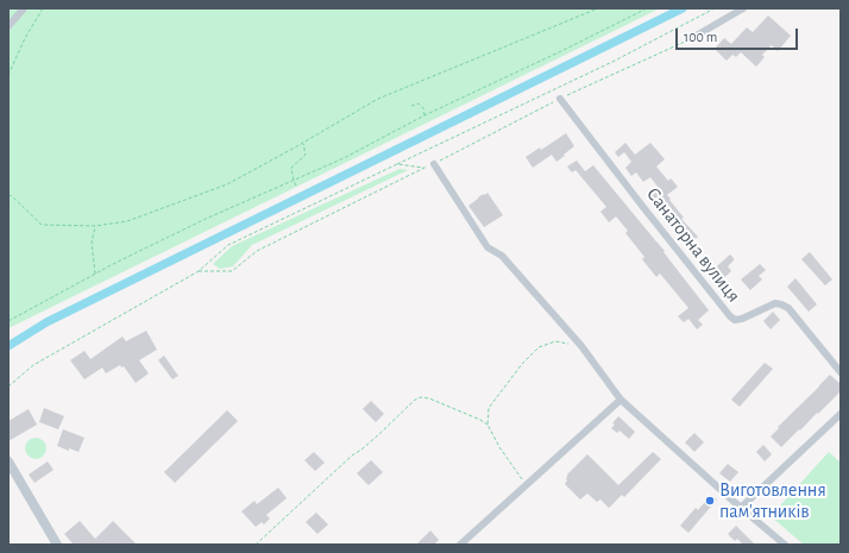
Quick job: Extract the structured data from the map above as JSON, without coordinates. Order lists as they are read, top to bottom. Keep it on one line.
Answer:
{"streets":{"street":["Санаторна вулиця"]},"places":["Виготовлення пам'ятників"],"scale_bar":"100 m"}
